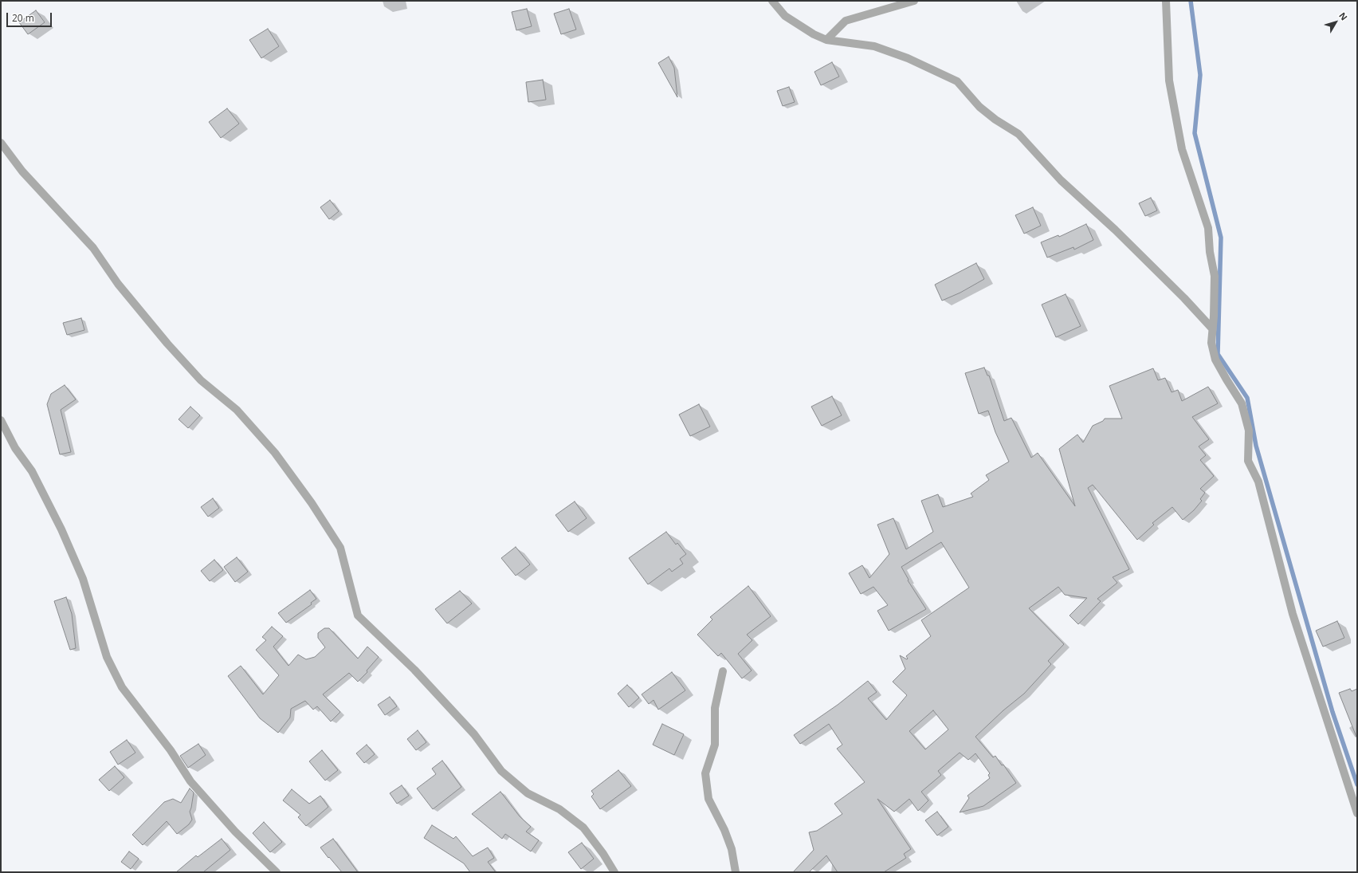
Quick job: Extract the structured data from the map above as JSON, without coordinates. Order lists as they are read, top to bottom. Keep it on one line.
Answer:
{"scale_bar":"20 m","north":"top right"}
